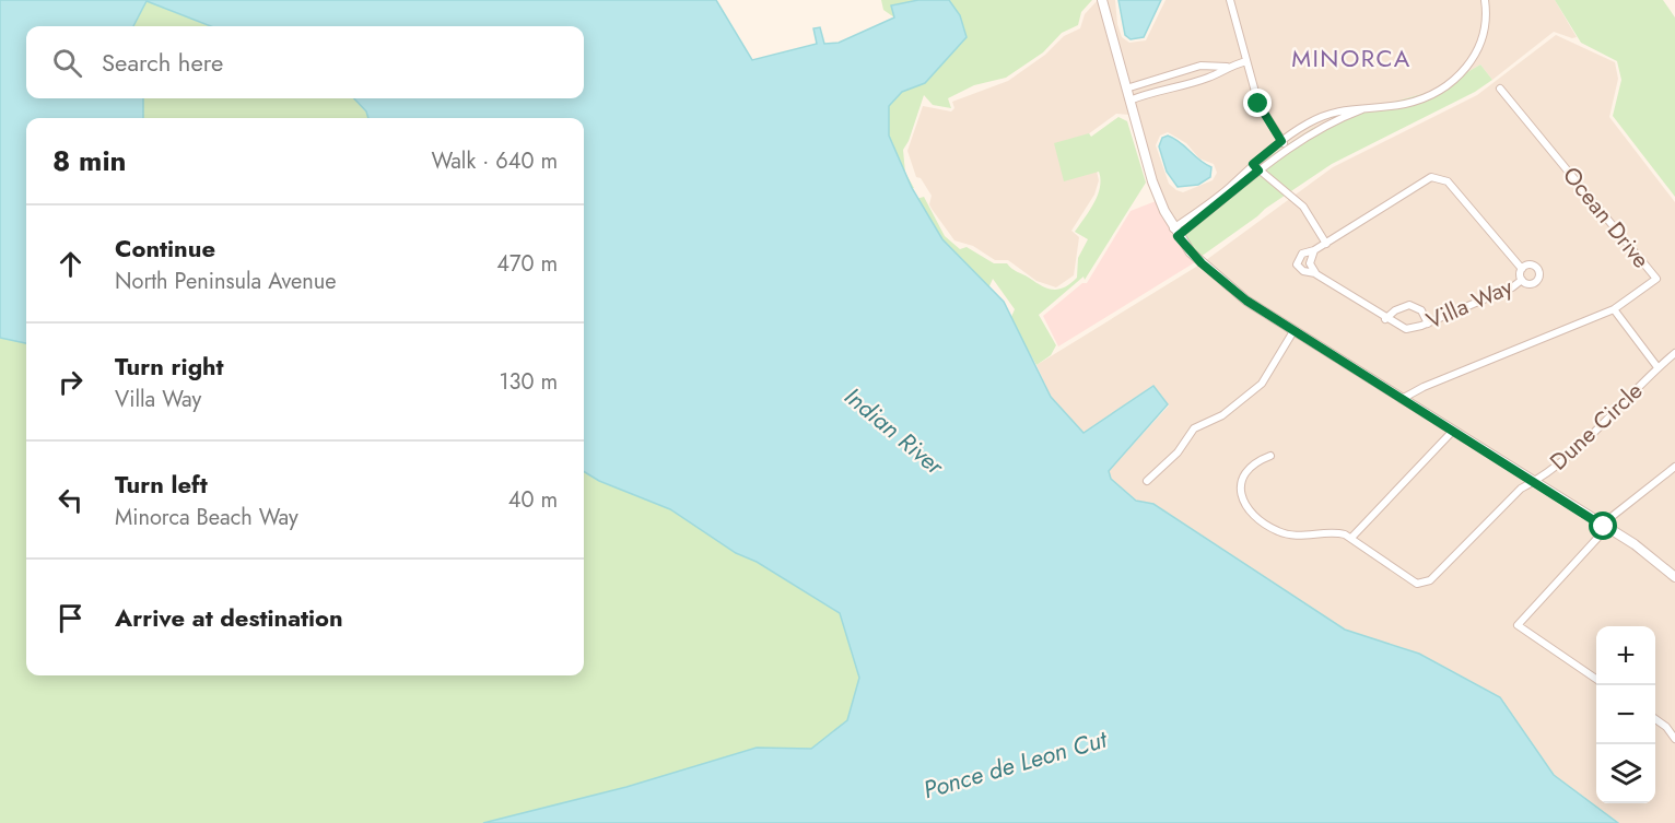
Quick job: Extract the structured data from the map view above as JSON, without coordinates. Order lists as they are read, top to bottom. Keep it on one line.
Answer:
{"streets":{"street":["Ocean Drive","Villa Way","Dune Circle"]},"crossings":[["Ocean Drive","Dune Circle"]],"districts":["MINORCA"],"water":["Indian River","Ponce de Leon Cut"],"page":{"search":"Search here","heading":["8 min","Walk · 640 m"],"list":[["Continue","North Peninsula Avenue","470 m"],["Turn right","Villa Way","130 m"],["Turn left","Minorca Beach Way","40 m"],"Arrive at destination"],"map_buttons":["+","−"]}}
